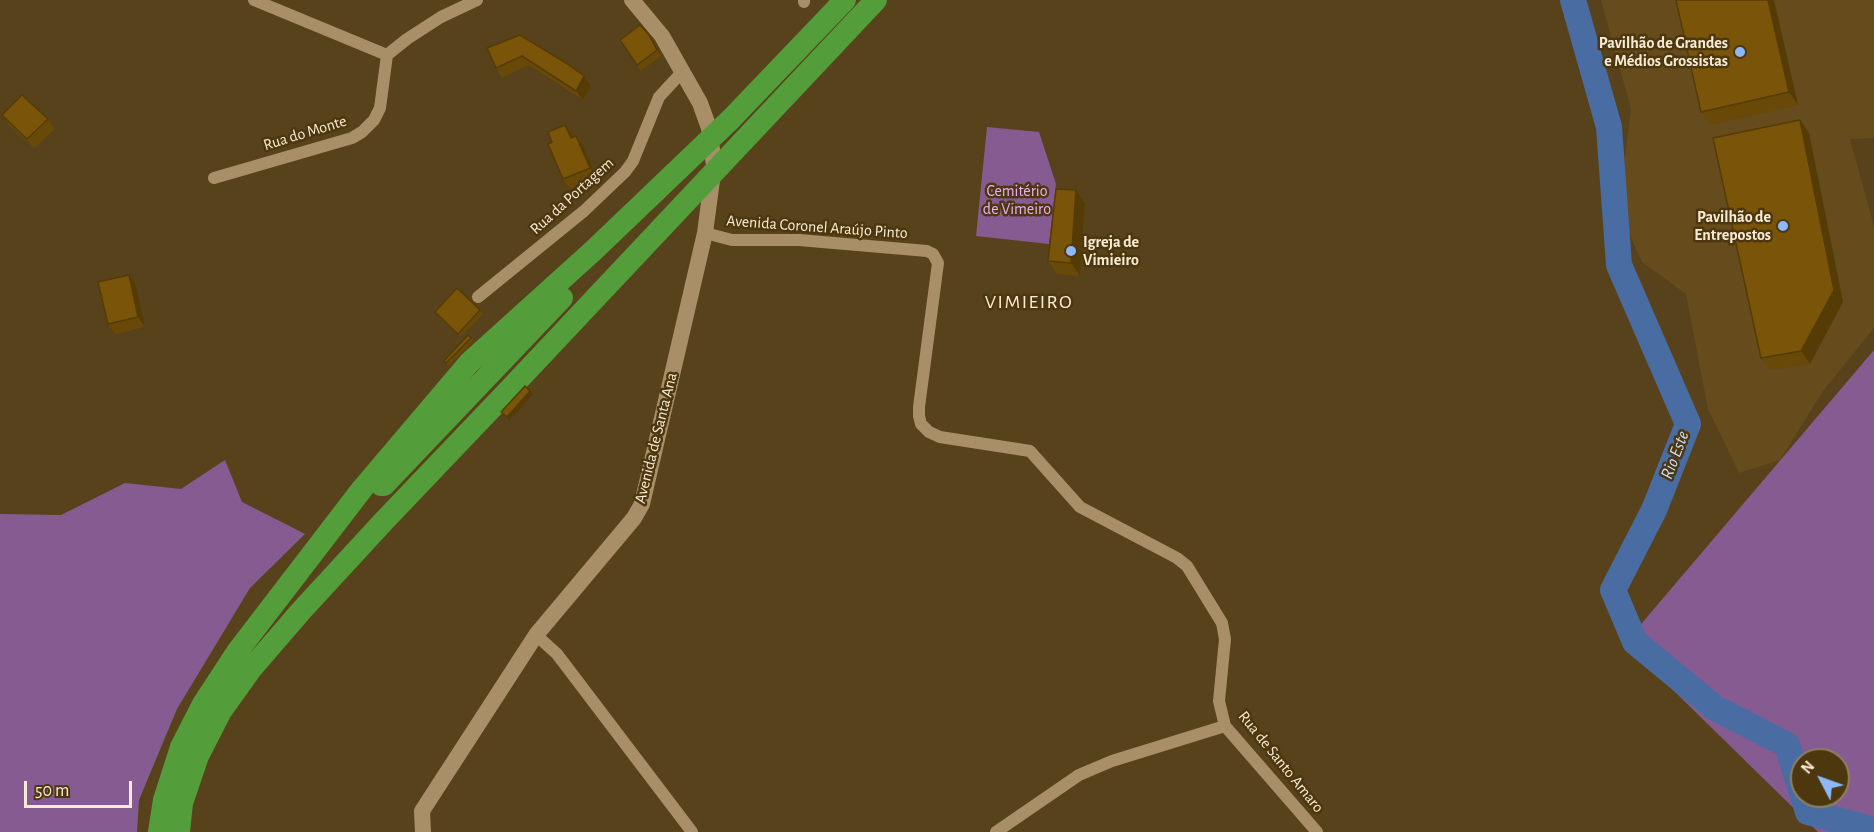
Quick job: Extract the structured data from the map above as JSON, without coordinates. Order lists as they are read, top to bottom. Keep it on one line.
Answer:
{"streets":{"street":["Rua do Monte","Rua da Portagem","Avenida Coronel Araújo Pinto","Avenida de Santa Ana","Rua de Santo Amaro"]},"crossings":[["Rua da Portagem","Avenida de Santa Ana"],["Avenida Coronel Araújo Pinto","Avenida de Santa Ana"],["Avenida Coronel Araújo Pinto","Rua de Santo Amaro"]],"districts":["VIMIEIRO"],"water":["Rio Este"],"parks":["Cemitério de Vimeiro"],"places":["Pavilhão de Grandes e Médios Grossistas","Pavilhão de Entrepostos","Igreja de Vimieiro"],"scale_bar":"50 m","north":"top left"}
